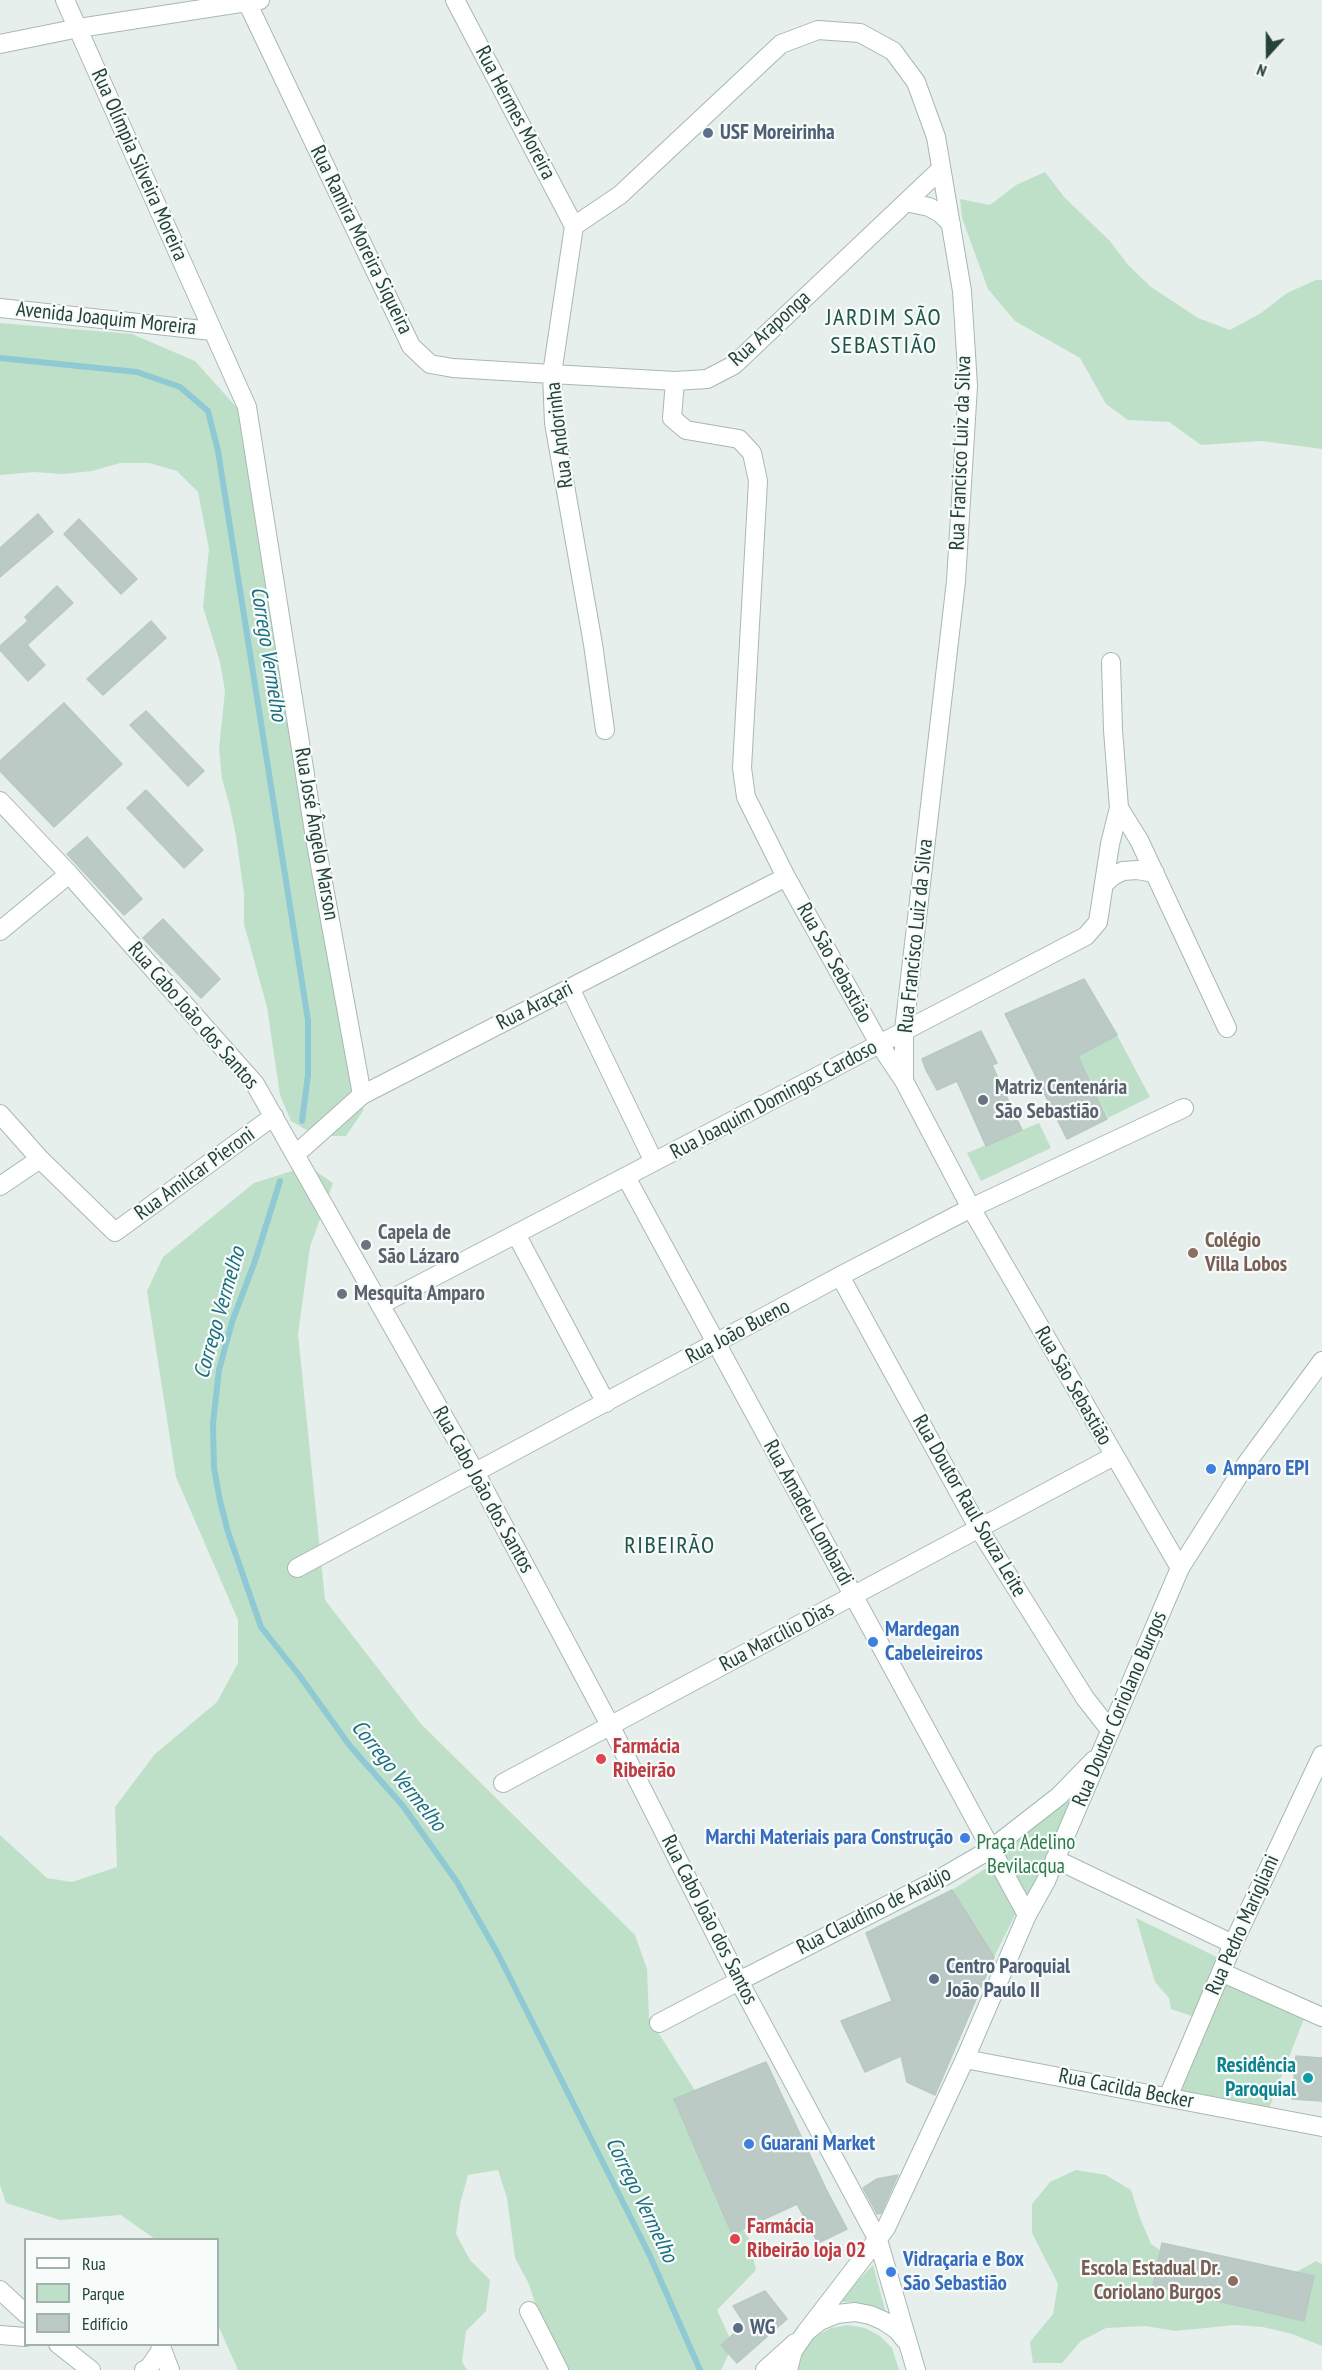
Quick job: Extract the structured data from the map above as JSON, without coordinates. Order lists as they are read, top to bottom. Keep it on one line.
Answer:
{"streets":{"street":["Rua Hermes Moreira","Rua Olímpia Silveira Moreira","Rua Ramira Moreira Siqueira","Avenida Joaquim Moreira","Rua Araponga","Rua Andorinha","Rua Francisco Luiz da Silva","Rua José Ângelo Marson","Rua São Sebastião","Rua Araçari","Rua Cabo João dos Santos","Rua Joaquim Domingos Cardoso","Rua Amilcar Pieroni","Rua João Bueno","Rua Doutor Raul Souza Leite","Rua Amadeu Lombardi","Rua Marcílio Dias","Rua Doutor Coriolano Burgos","Rua Claudino de Araújo","Rua Pedro Marigliani","Rua Cacilda Becker"]},"crossings":[["Rua Hermes Moreira","Rua Andorinha"],["Rua Hermes Moreira","Rua Francisco Luiz da Silva"],["Rua Olímpia Silveira Moreira","Avenida Joaquim Moreira"],["Rua Olímpia Silveira Moreira","Rua José Ângelo Marson"],["Rua Ramira Moreira Siqueira","Rua Araponga"],["Rua Ramira Moreira Siqueira","Rua Andorinha"],["Avenida Joaquim Moreira","Rua José Ângelo Marson"],["Rua Araponga","Rua Andorinha"],["Rua Araponga","Rua Francisco Luiz da Silva"],["Rua Araponga","Rua São Sebastião"],["Rua Andorinha","Rua Francisco Luiz da Silva"],["Rua Francisco Luiz da Silva","Rua São Sebastião"],["Rua Francisco Luiz da Silva","Rua Joaquim Domingos Cardoso"],["Rua José Ângelo Marson","Rua Araçari"],["Rua São Sebastião","Rua Araçari"],["Rua São Sebastião","Rua Joaquim Domingos Cardoso"],["Rua São Sebastião","Rua João Bueno"],["Rua São Sebastião","Rua Marcílio Dias"],["Rua São Sebastião","Rua Doutor Coriolano Burgos"],["Rua Araçari","Rua Cabo João dos Santos"],["Rua Cabo João dos Santos","Rua Joaquim Domingos Cardoso"],["Rua Cabo João dos Santos","Rua Amilcar Pieroni"],["Rua Cabo João dos Santos","Rua João Bueno"],["Rua Cabo João dos Santos","Rua Marcílio Dias"],["Rua Cabo João dos Santos","Rua Doutor Coriolano Burgos"],["Rua Cabo João dos Santos","Rua Claudino de Araújo"],["Rua Joaquim Domingos Cardoso","Rua Amadeu Lombardi"],["Rua João Bueno","Rua Doutor Raul Souza Leite"],["Rua João Bueno","Rua Amadeu Lombardi"],["Rua Doutor Raul Souza Leite","Rua Marcílio Dias"],["Rua Doutor Raul Souza Leite","Rua Doutor Coriolano Burgos"],["Rua Amadeu Lombardi","Rua Marcílio Dias"],["Rua Amadeu Lombardi","Rua Claudino de Araújo"],["Rua Doutor Coriolano Burgos","Rua Claudino de Araújo"],["Rua Doutor Coriolano Burgos","Rua Cacilda Becker"],["Rua Pedro Marigliani","Rua Cacilda Becker"]],"districts":["JARDIM SÃO SEBASTIÃO","RIBEIRÃO"],"water":["Corrego Vermelho"],"parks":["Praça Adelino Bevilacqua"],"places":["USF Moreirinha","Matriz Centenária São Sebastião","Capela de São Lázaro","Colégio Villa Lobos","Mesquita Amparo","Amparo EPI","Mardegan Cabeleireiros","Farmácia Ribeirão","Marchi Materiais para Construção","Centro Paroquial João Paulo II","Residência Paroquial","Guarani Market","Farmácia Ribeirão loja 02","Vidraçaria e Box São Sebastião","Escola Estadual Dr. Coriolano Burgos","WG"],"legend":["Rua","Parque","Edifício"],"north":"bottom"}
